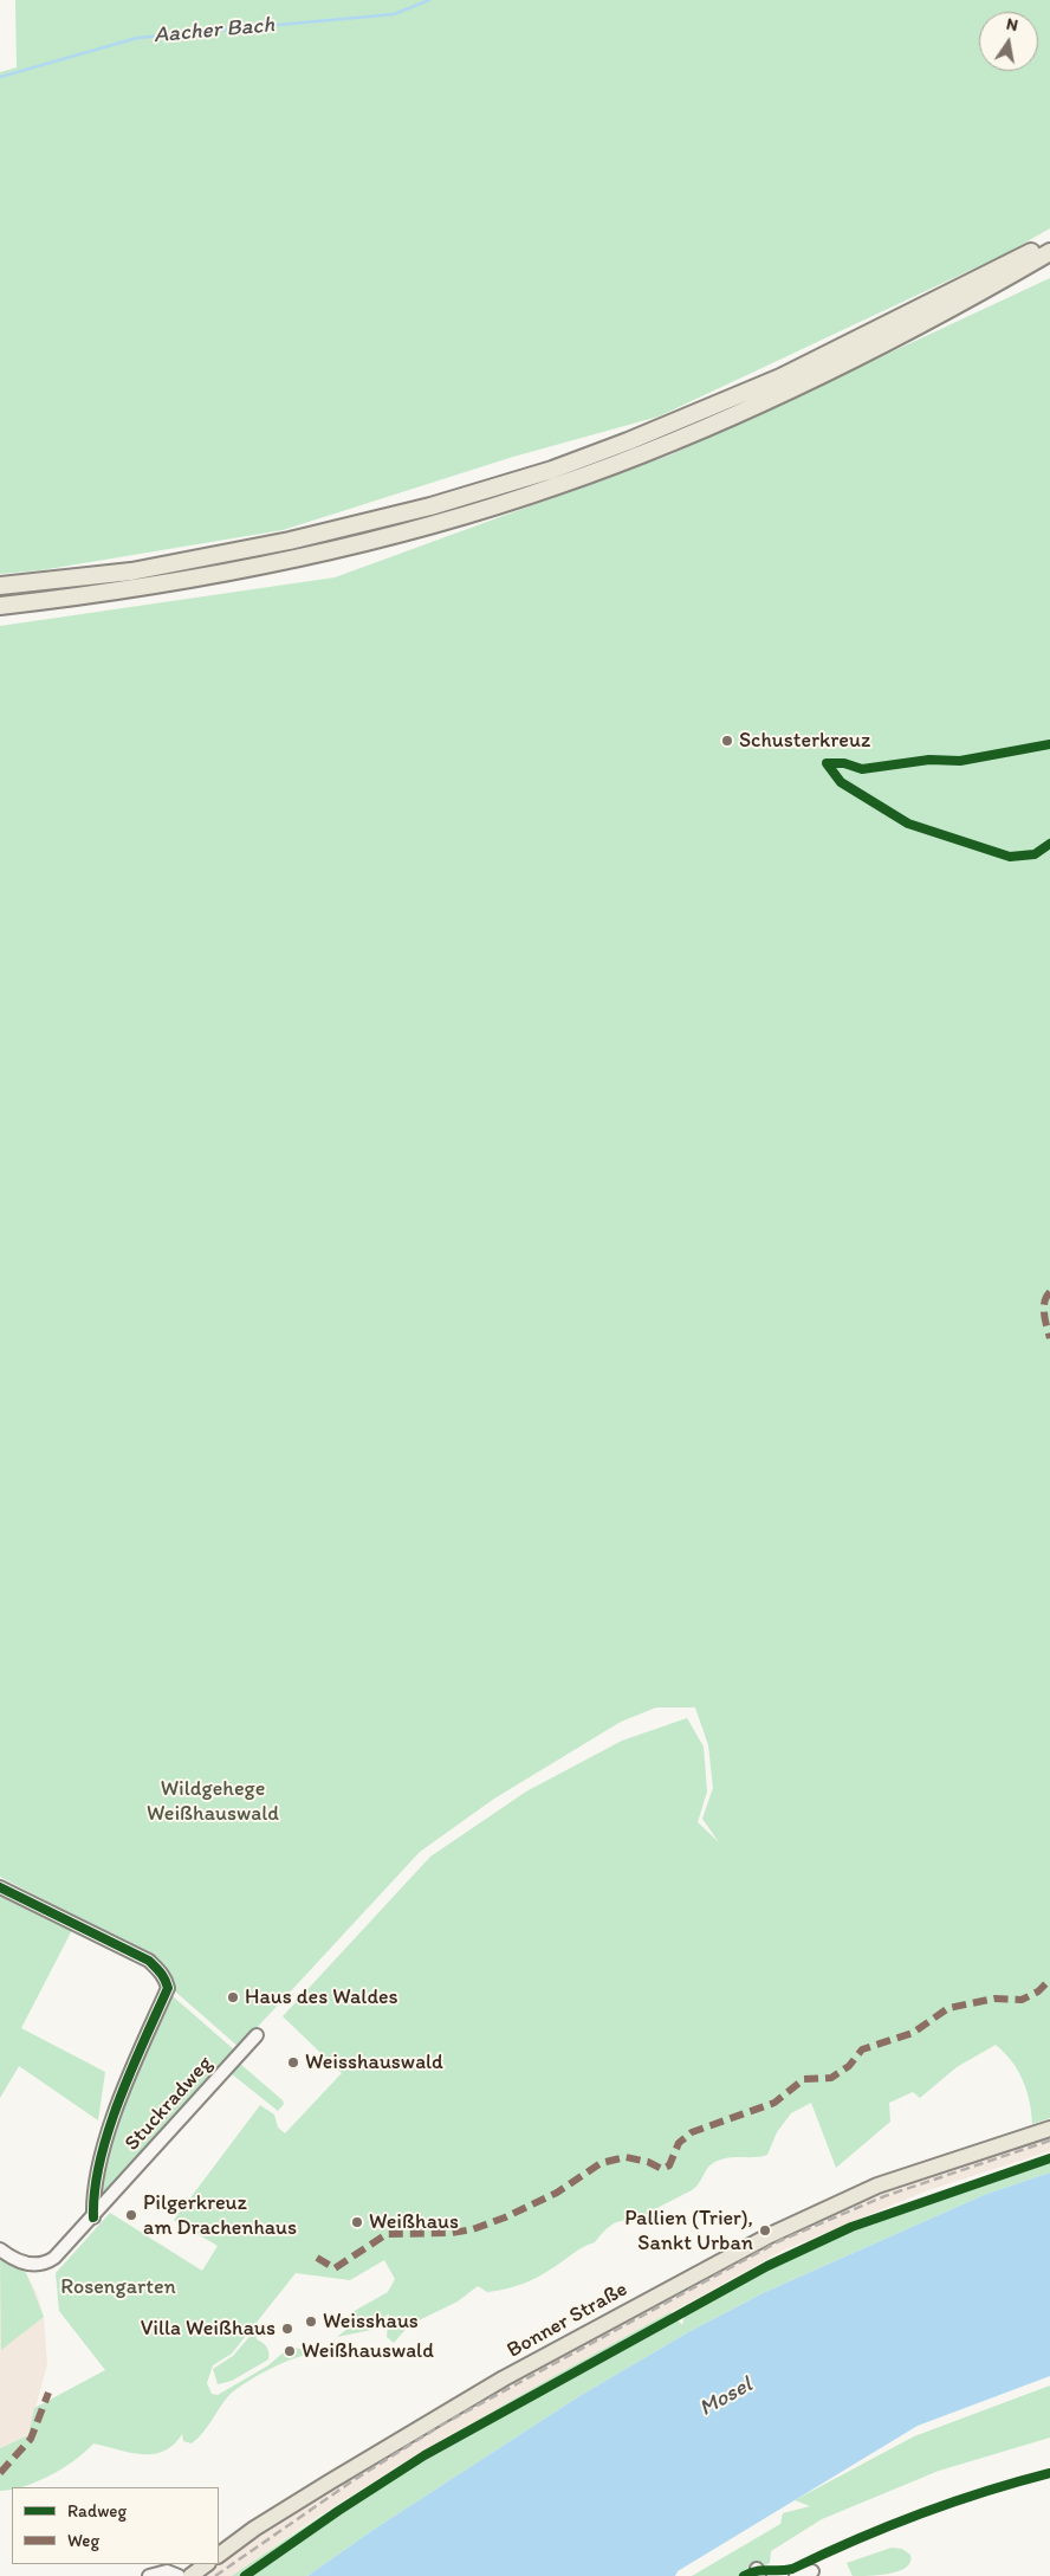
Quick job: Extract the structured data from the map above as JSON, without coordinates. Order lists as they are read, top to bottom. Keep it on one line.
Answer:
{"streets":{"main road":["Bonner Straße"],"street":["Stuckradweg"]},"water":["Aacher Bach","Mosel"],"parks":["Wildgehege Weißhauswald","Rosengarten"],"places":["Schusterkreuz","Haus des Waldes","Weisshauswald","Pilgerkreuz am Drachenhaus","Weißhaus","Pallien (Trier), Sankt Urban","Weisshaus","Villa Weißhaus","Weißhauswald"],"legend":["Radweg","Weg"],"north":"top"}
